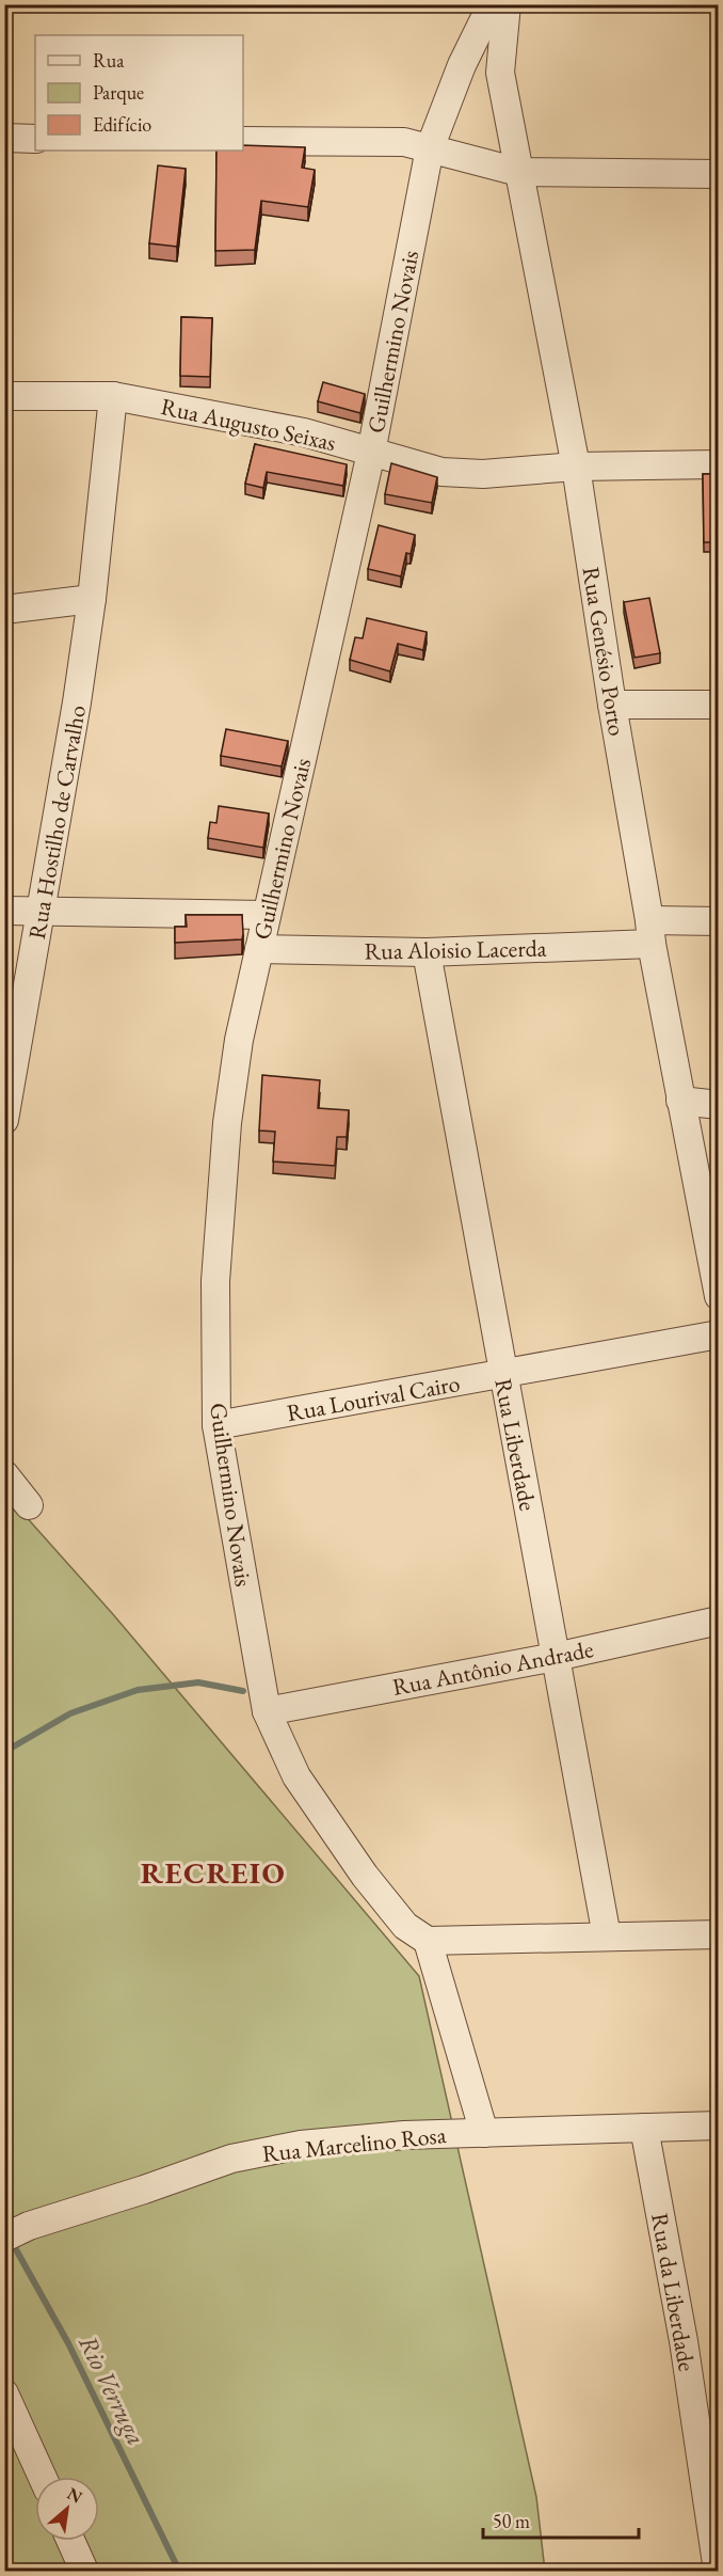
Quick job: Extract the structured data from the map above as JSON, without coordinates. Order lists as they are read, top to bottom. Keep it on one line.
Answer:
{"streets":{"street":["Guilhermino Novais","Rua Augusto Seixas","Rua Genésio Porto","Rua Hostilho de Carvalho","Rua Aloisio Lacerda","Rua Lourival Cairo","Rua Liberdade","Rua Antônio Andrade","Rua Marcelino Rosa","Rua da Liberdade"]},"crossings":[["Guilhermino Novais","Rua Augusto Seixas"],["Guilhermino Novais","Rua Aloisio Lacerda"],["Guilhermino Novais","Rua Lourival Cairo"],["Guilhermino Novais","Rua Antônio Andrade"],["Rua Augusto Seixas","Rua Genésio Porto"],["Rua Augusto Seixas","Rua Hostilho de Carvalho"],["Rua Genésio Porto","Rua Aloisio Lacerda"],["Rua Aloisio Lacerda","Rua Liberdade"],["Rua Lourival Cairo","Rua Liberdade"],["Rua Liberdade","Rua Antônio Andrade"],["Rua Marcelino Rosa","Rua da Liberdade"]],"districts":["RECREIO"],"water":["Rio Verruga"],"legend":["Rua","Parque","Edifício"],"scale_bar":"50 m","north":"top right"}
